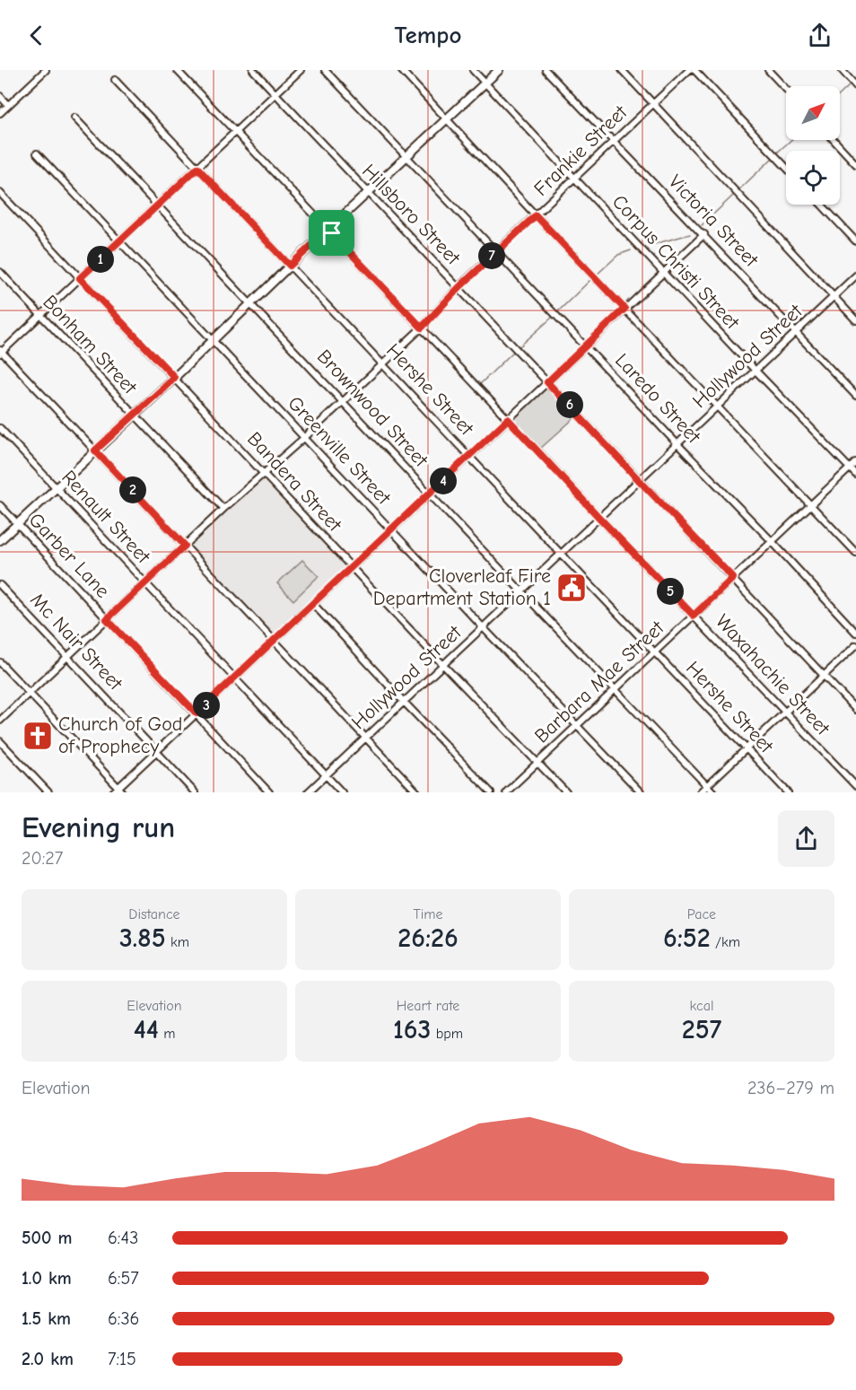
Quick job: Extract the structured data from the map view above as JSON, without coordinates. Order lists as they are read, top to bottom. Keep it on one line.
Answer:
{"streets":{"street":["Frankie Street","Hillsboro Street","Victoria Street","Corpus Christi Street","Bonham Street","Hollywood Street","Hershe Street","Laredo Street","Brownwood Street","Greenville Street","Bandera Street","Renault Street","Garber Lane","Mc Nair Street","Waxahachie Street","Barbara Mae Street"]},"crossings":[["Frankie Street","Hillsboro Street"],["Frankie Street","Victoria Street"],["Frankie Street","Corpus Christi Street"],["Frankie Street","Bonham Street"],["Frankie Street","Hershe Street"],["Frankie Street","Laredo Street"],["Frankie Street","Brownwood Street"],["Frankie Street","Greenville Street"],["Frankie Street","Bandera Street"],["Frankie Street","Renault Street"],["Frankie Street","Garber Lane"],["Frankie Street","Mc Nair Street"],["Frankie Street","Waxahachie Street"],["Hillsboro Street","Hollywood Street"],["Hillsboro Street","Barbara Mae Street"],["Victoria Street","Hollywood Street"],["Corpus Christi Street","Hollywood Street"],["Corpus Christi Street","Barbara Mae Street"],["Hollywood Street","Hershe Street"],["Hollywood Street","Laredo Street"],["Hollywood Street","Brownwood Street"],["Hollywood Street","Greenville Street"],["Hollywood Street","Bandera Street"],["Hollywood Street","Renault Street"],["Hollywood Street","Waxahachie Street"],["Hershe Street","Barbara Mae Street"],["Laredo Street","Barbara Mae Street"],["Brownwood Street","Barbara Mae Street"],["Greenville Street","Barbara Mae Street"],["Bandera Street","Barbara Mae Street"],["Waxahachie Street","Barbara Mae Street"]],"places":{"public building":["Cloverleaf Fire Department Station 1"],"church":["Church of God of Prophecy"]},"north":"top right","page":{"header":"Tempo","pins":["7","1","6","4","2","5","3"],"heading":["Evening run","20:27"],"stats":[["Distance","3.85 km"],["Time","26:26"],["Pace","6:52 /km"],["Elevation","44 m"],["Heart rate","163 bpm"],["kcal","257"]],"chart":["Elevation","236–279 m"],"list":[{"name":"500 m","note":"6:43"},{"name":"1.0 km","note":"6:57"},{"name":"1.5 km","note":"6:36"},{"name":"2.0 km","note":"7:15"}]}}
